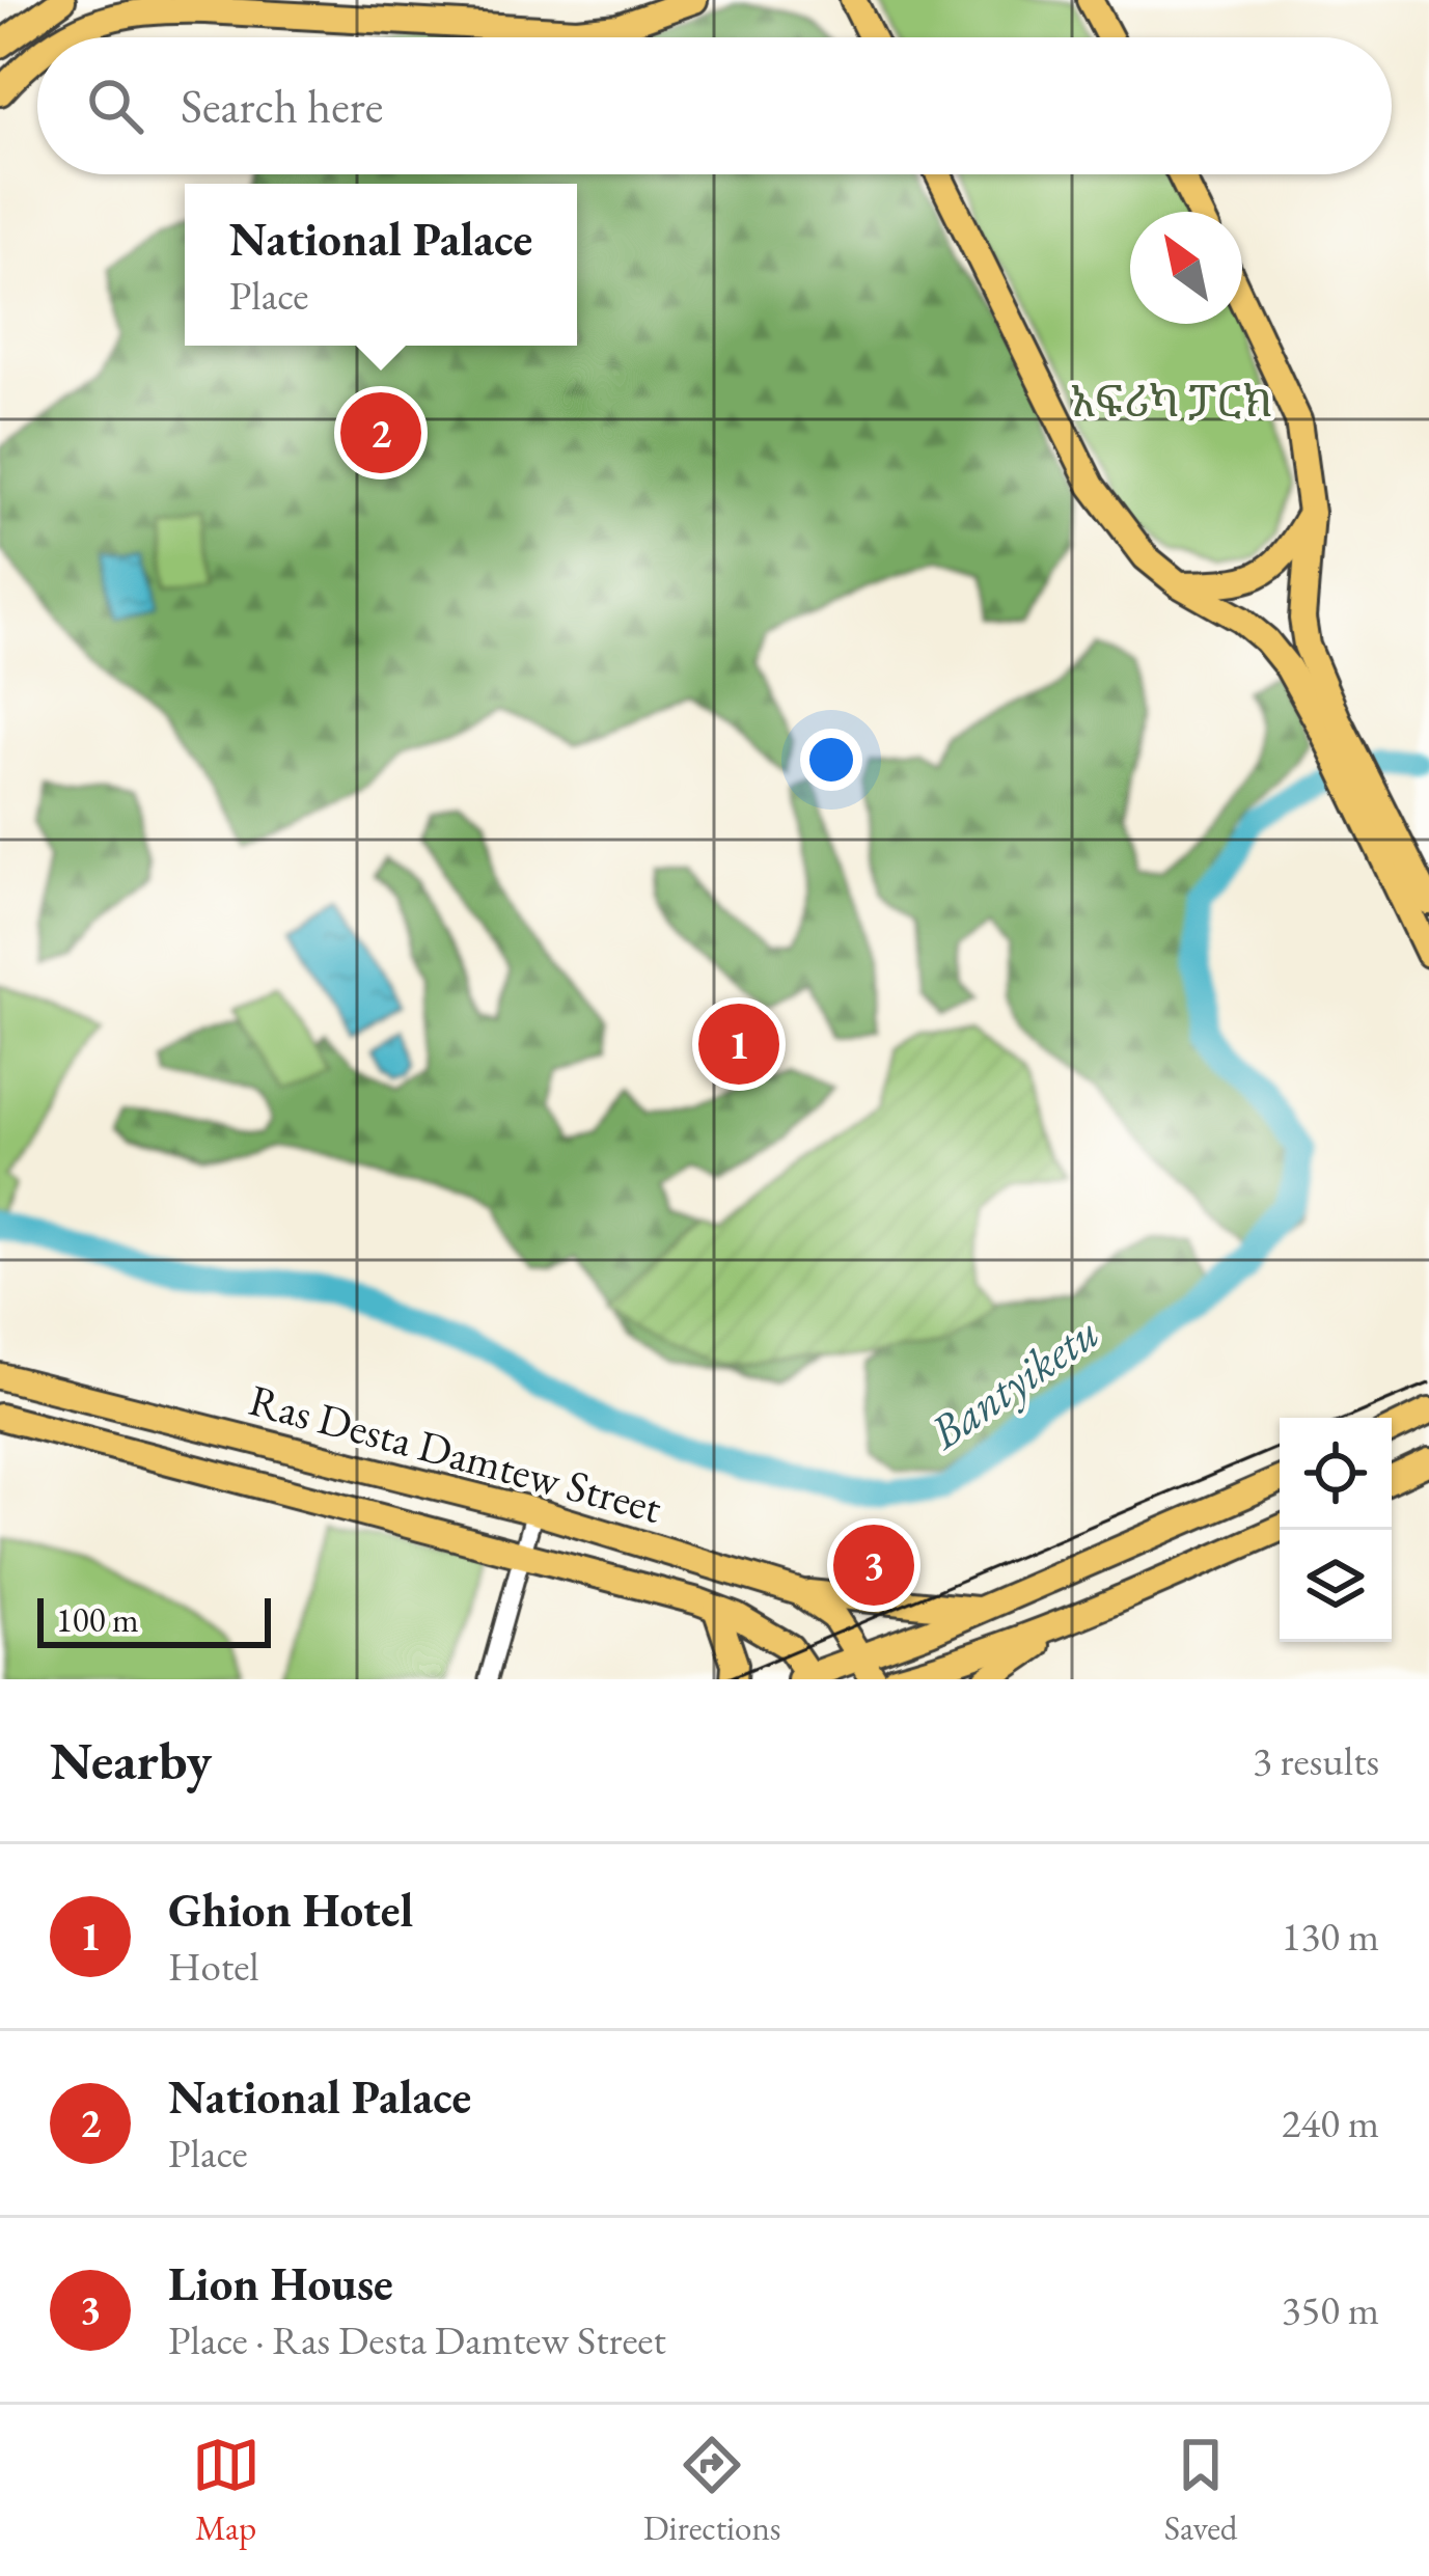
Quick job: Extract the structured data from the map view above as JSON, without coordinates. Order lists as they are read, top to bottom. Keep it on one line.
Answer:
{"streets":{"main road":["Ras Desta Damtew Street"]},"water":["Bantyiketu"],"parks":["አፍሪካ ፓርክ"],"scale_bar":"100 m","north":"top left","page":{"search":"Search here","popup":["National Palace","Place"],"pins":["2","1","3"],"scale":"100 m","heading":["Nearby","3 results"],"list":[{"mark":"1","name":"Ghion Hotel","note":"Hotel","value":"130 m"},{"mark":"2","name":"National Palace","note":"Place","value":"240 m"},{"mark":"3","name":"Lion House","note":"Place · Ras Desta Damtew Street","value":"350 m"}],"nav":["Map","Directions","Saved"]}}
